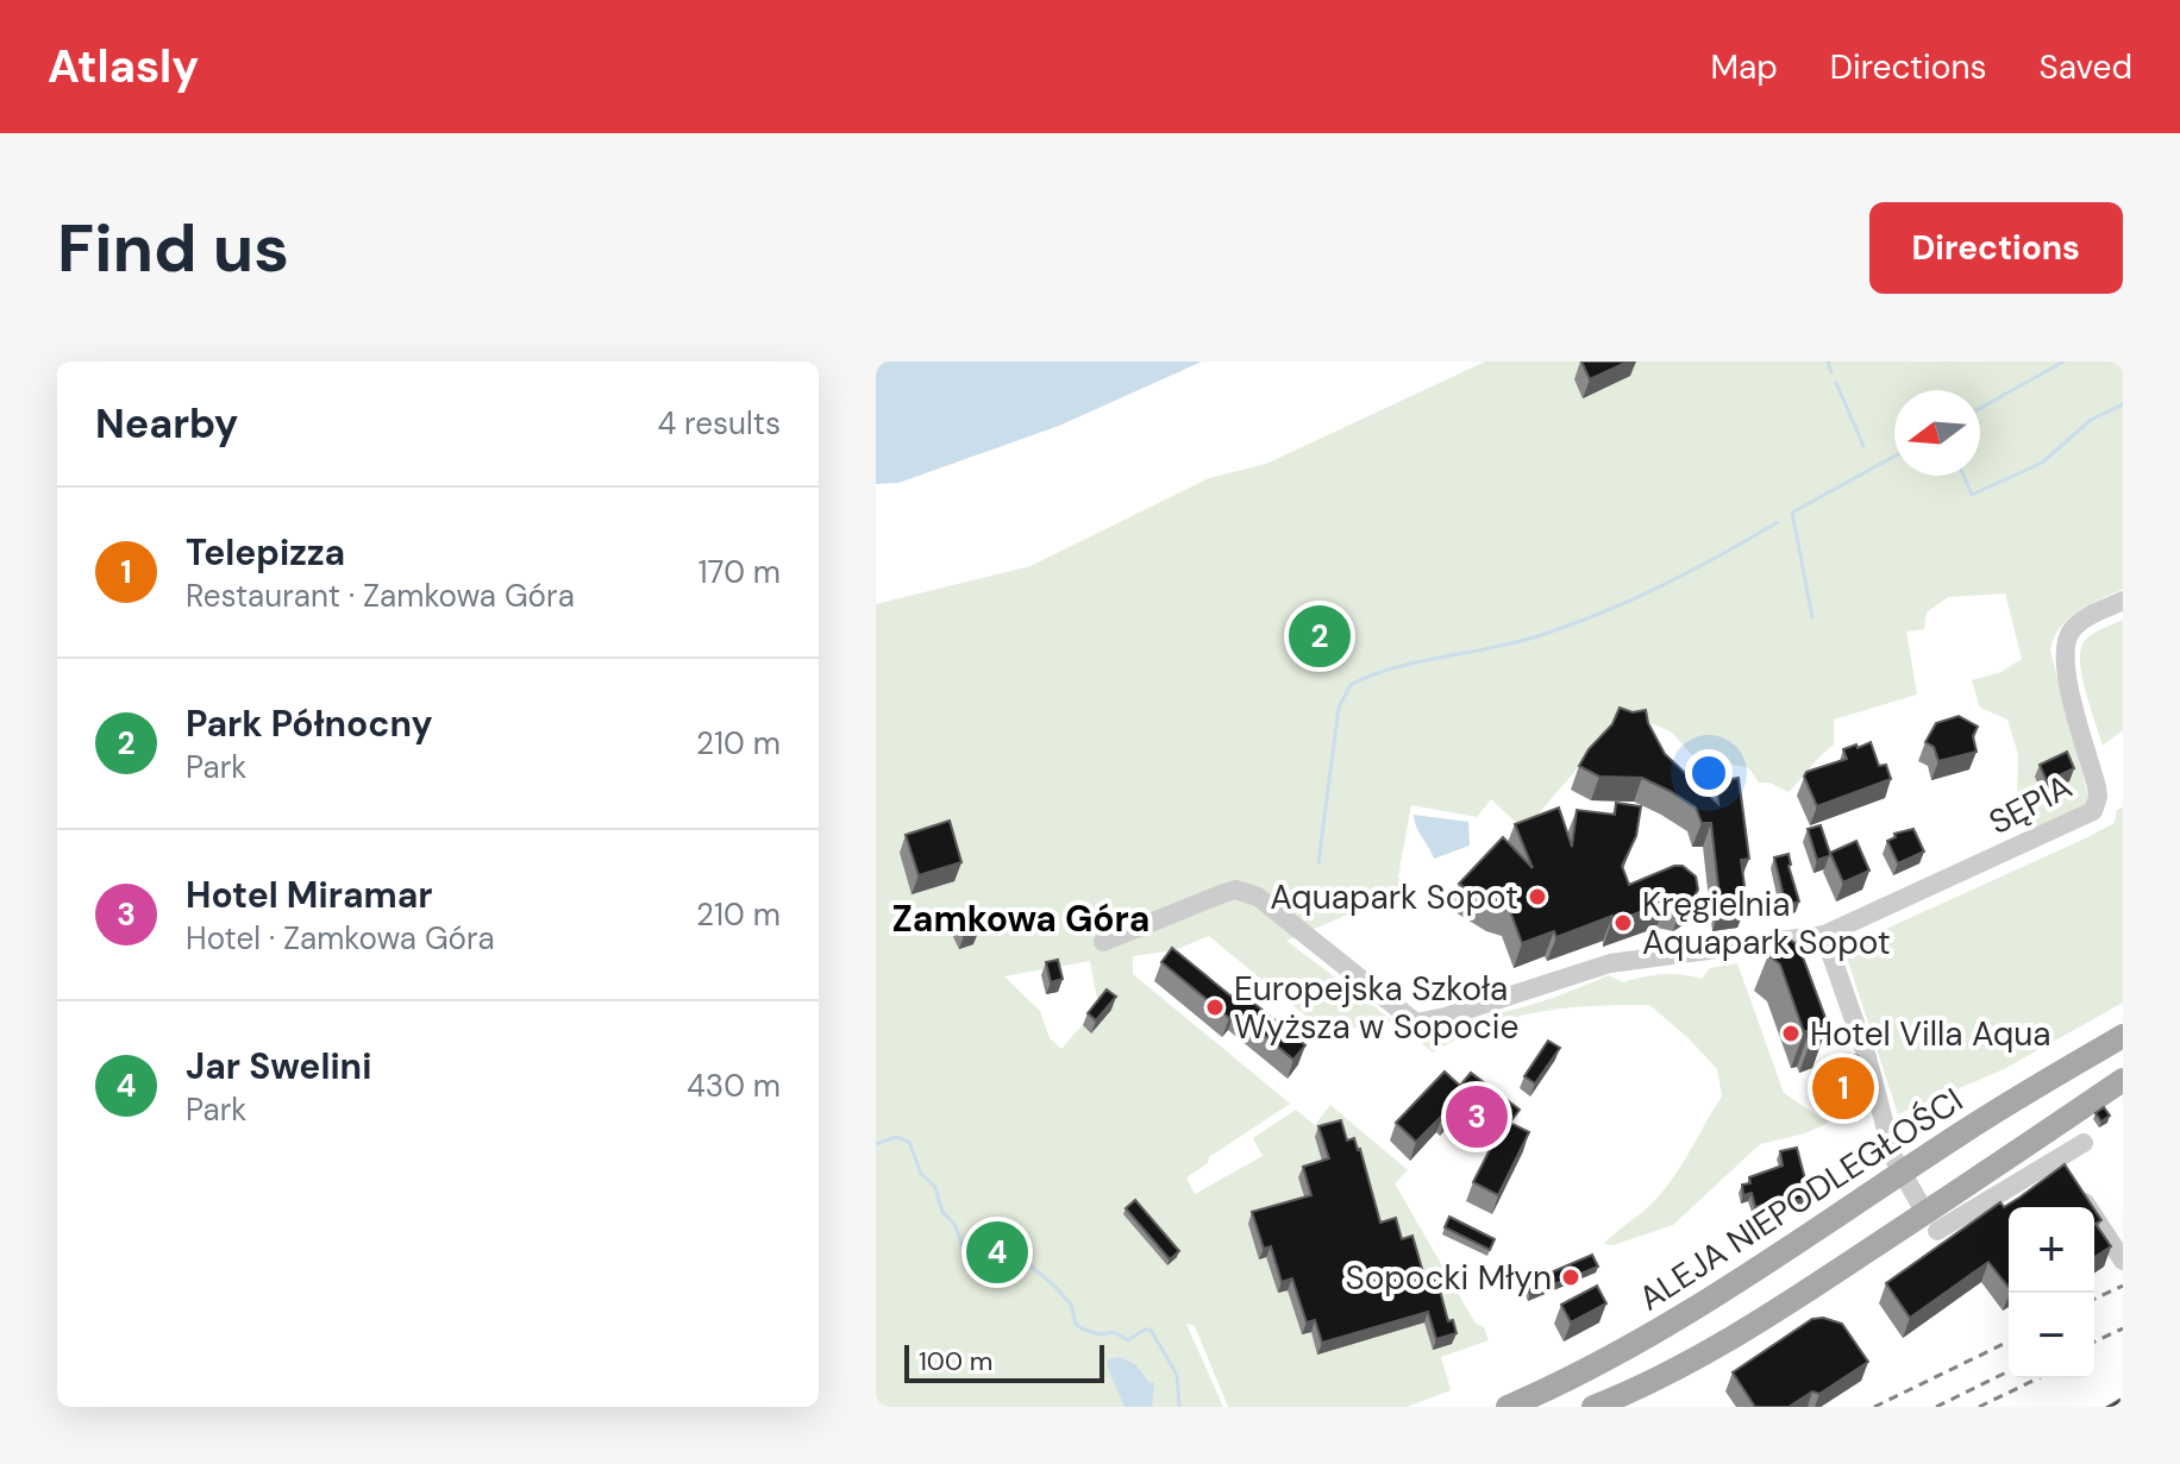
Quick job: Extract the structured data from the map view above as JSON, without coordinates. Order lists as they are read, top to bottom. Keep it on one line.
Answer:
{"streets":{"main road":["ALEJA NIEPODLEGŁOŚCI"],"street":["SĘPIA"]},"districts":["Zamkowa Góra"],"places":["Aquapark Sopot","Kręgielnia Aquapark Sopot","Europejska Szkoła Wyższa w Sopocie","Hotel Villa Aqua","Sopocki Młyn"],"scale_bar":"100 m","north":"left","page":{"header":"Atlasly","nav":["Map","Directions","Saved"],"buttons":"Directions","title":"Find us","heading":["Nearby","4 results"],"list":[{"mark":"1","name":"Telepizza","note":"Restaurant · Zamkowa Góra","value":"170 m"},{"mark":"2","name":"Park Północny","note":"Park","value":"210 m"},{"mark":"3","name":"Hotel Miramar","note":"Hotel · Zamkowa Góra","value":"210 m"},{"mark":"4","name":"Jar Swelini","note":"Park","value":"430 m"}],"pins":["2","1","3","4"],"map_buttons":["+","−"],"scale":"100 m"}}
